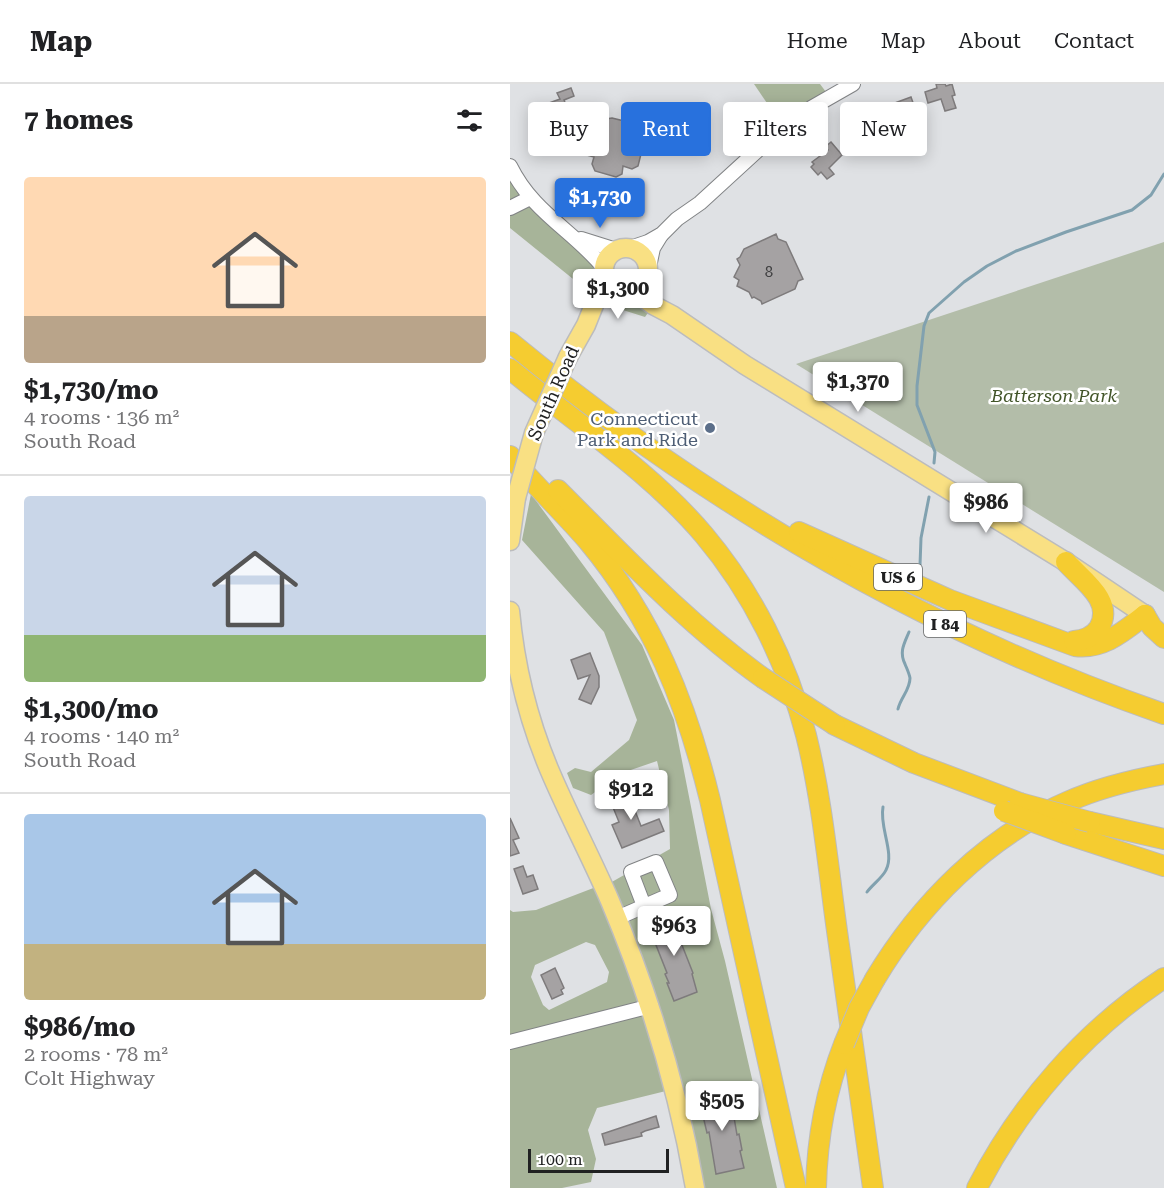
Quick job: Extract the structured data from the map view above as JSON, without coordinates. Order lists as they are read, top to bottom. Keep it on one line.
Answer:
{"streets":{"highway":["US 6","I 84"],"main road":["South Road"]},"crossings":[["US 6","I 84"]],"parks":["Batterson Park"],"places":["Connecticut Park and Ride"],"house_numbers":["8"],"scale_bar":"100 m","page":{"header":"Map","nav":["Home","Map","About","Contact"],"heading":"7 homes","chip":["Buy","Rent","Filters","New"],"list":[{"name":"$1,730/mo","note":"4 rooms · 136 m² · South Road"},{"name":"$1,300/mo","note":"4 rooms · 140 m² · South Road"},{"name":"$986/mo","note":"2 rooms · 78 m² · Colt Highway"}],"price":["$1,730","$1,300","$1,370","$986","$912","$963","$505"],"scale":"100 m"}}
